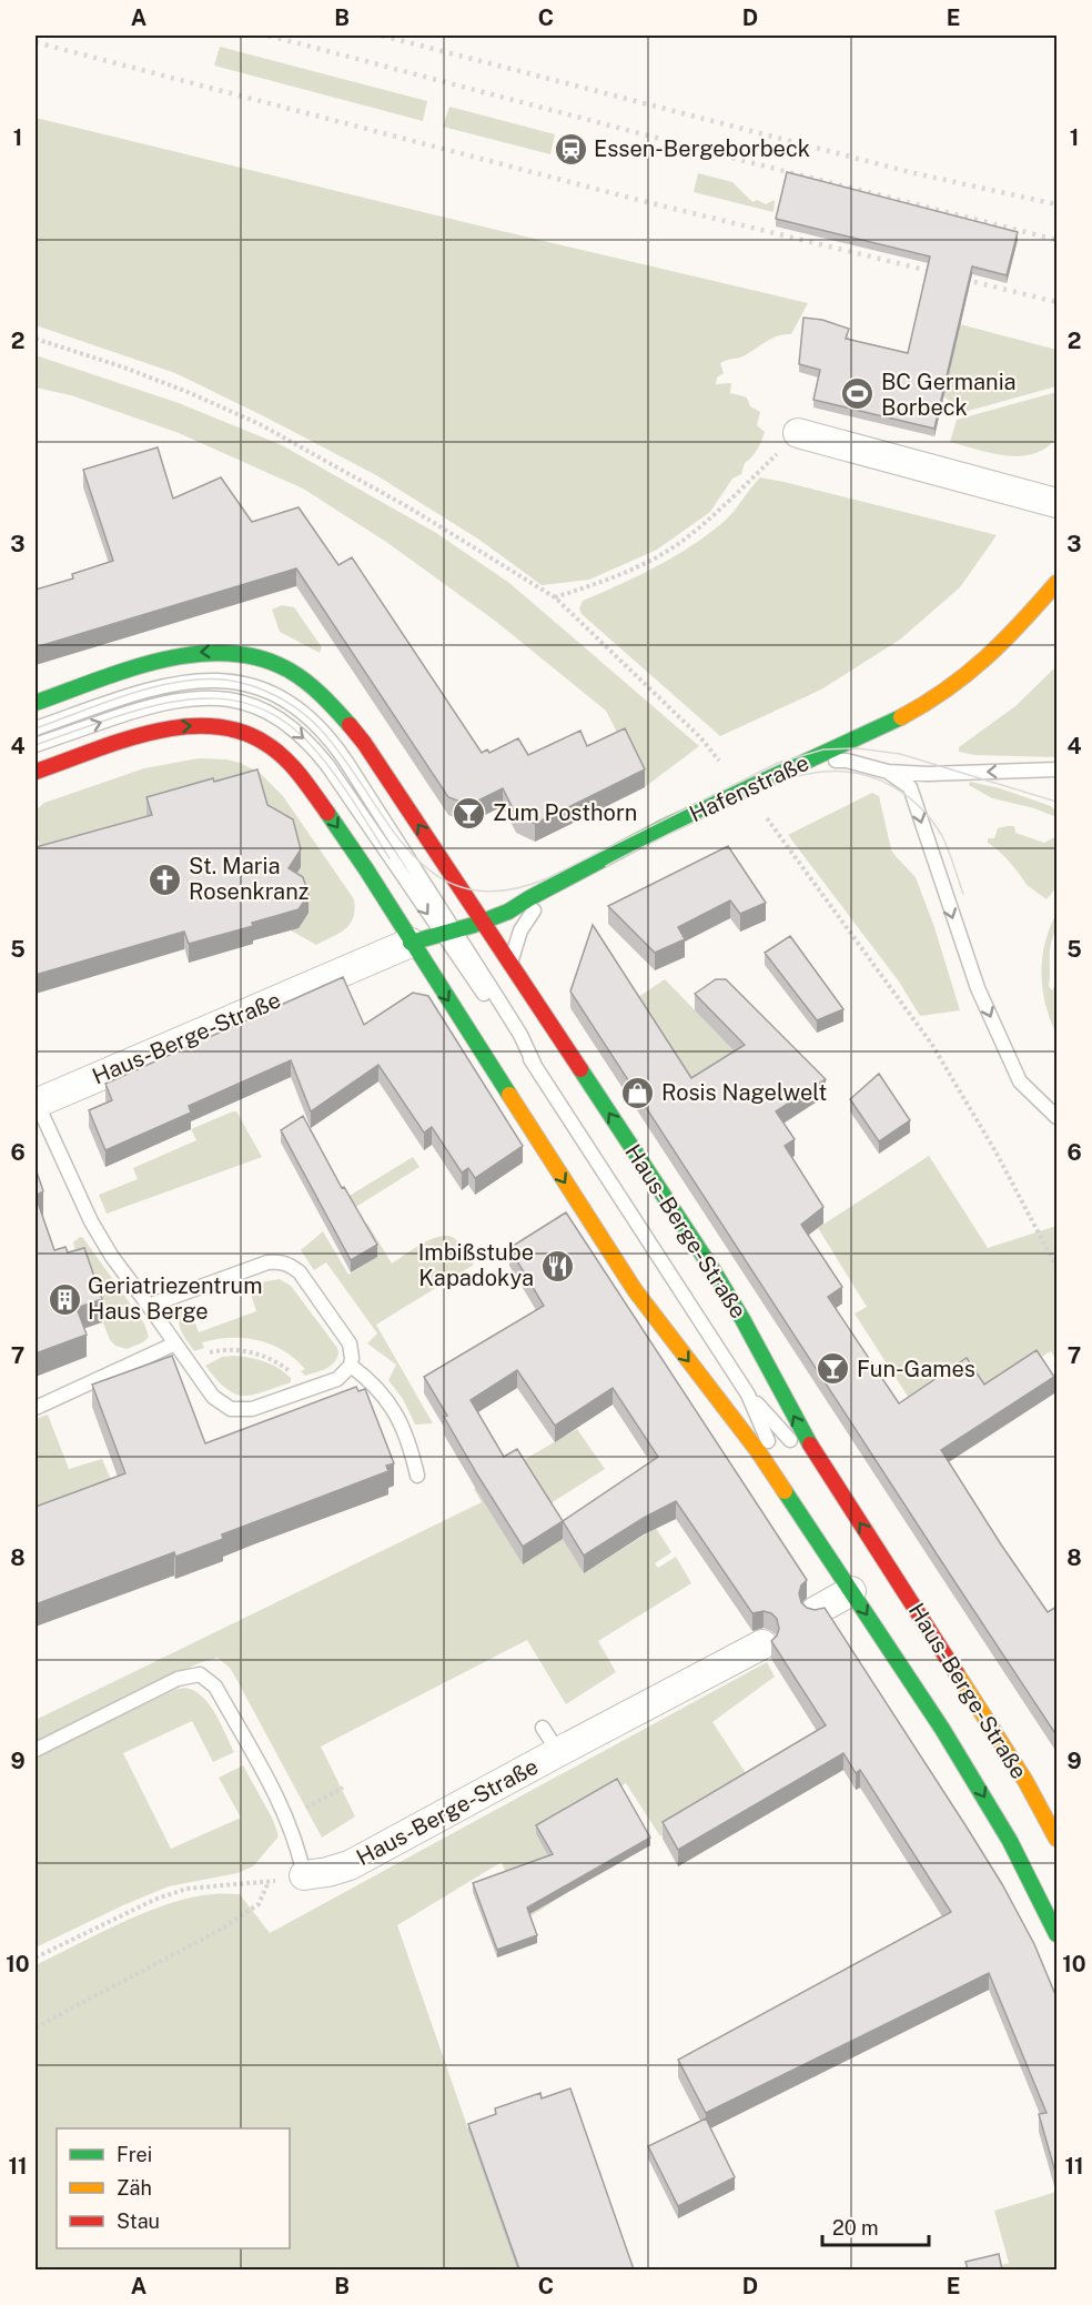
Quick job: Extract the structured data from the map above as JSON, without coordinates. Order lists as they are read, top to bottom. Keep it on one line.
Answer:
{"streets":{"main road":["Hafenstraße","Haus-Berge-Straße"]},"crossings":[["Hafenstraße","Haus-Berge-Straße"]],"places":{"station":["Essen-Bergeborbeck"],"sports":["BC Germania Borbeck"],"bar":["Zum Posthorn","Fun-Games"],"church":["St. Maria Rosenkranz"],"shop":["Rosis Nagelwelt"],"restaurant":["Imbißstube Kapadokya"],"building":["Geriatriezentrum Haus Berge"]},"legend":["Frei","Zäh","Stau"],"scale_bar":"20 m","grid":{"columns":["A","B","C","D","E"],"rows":["1","2","3","4","5","6","7","8","9","10","11"]}}
